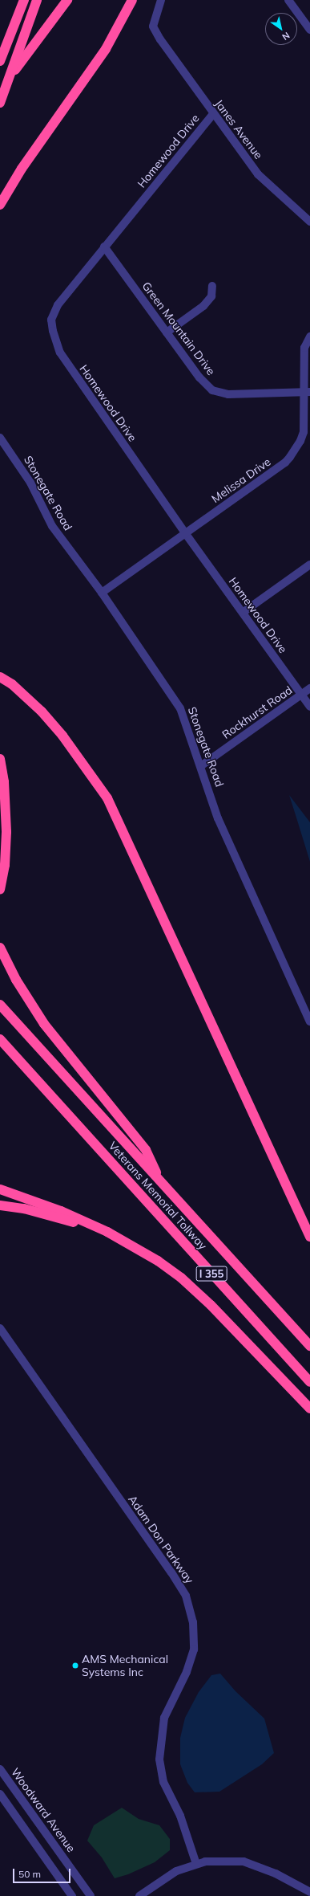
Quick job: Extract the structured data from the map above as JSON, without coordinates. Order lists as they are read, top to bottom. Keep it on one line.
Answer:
{"streets":{"highway":["Veterans Memorial Tollway","I 355"],"street":["Janes Avenue","Homewood Drive","Green Mountain Drive","Melissa Drive","Stonegate Road","Rockhurst Road","Adam Don Parkway","Woodward Avenue"]},"crossings":[["Janes Avenue","Homewood Drive"],["Homewood Drive","Green Mountain Drive"],["Homewood Drive","Melissa Drive"],["Homewood Drive","Rockhurst Road"],["Green Mountain Drive","Melissa Drive"],["Melissa Drive","Stonegate Road"],["Stonegate Road","Rockhurst Road"]],"places":["AMS Mechanical Systems Inc"],"scale_bar":"50 m","north":"bottom right"}
